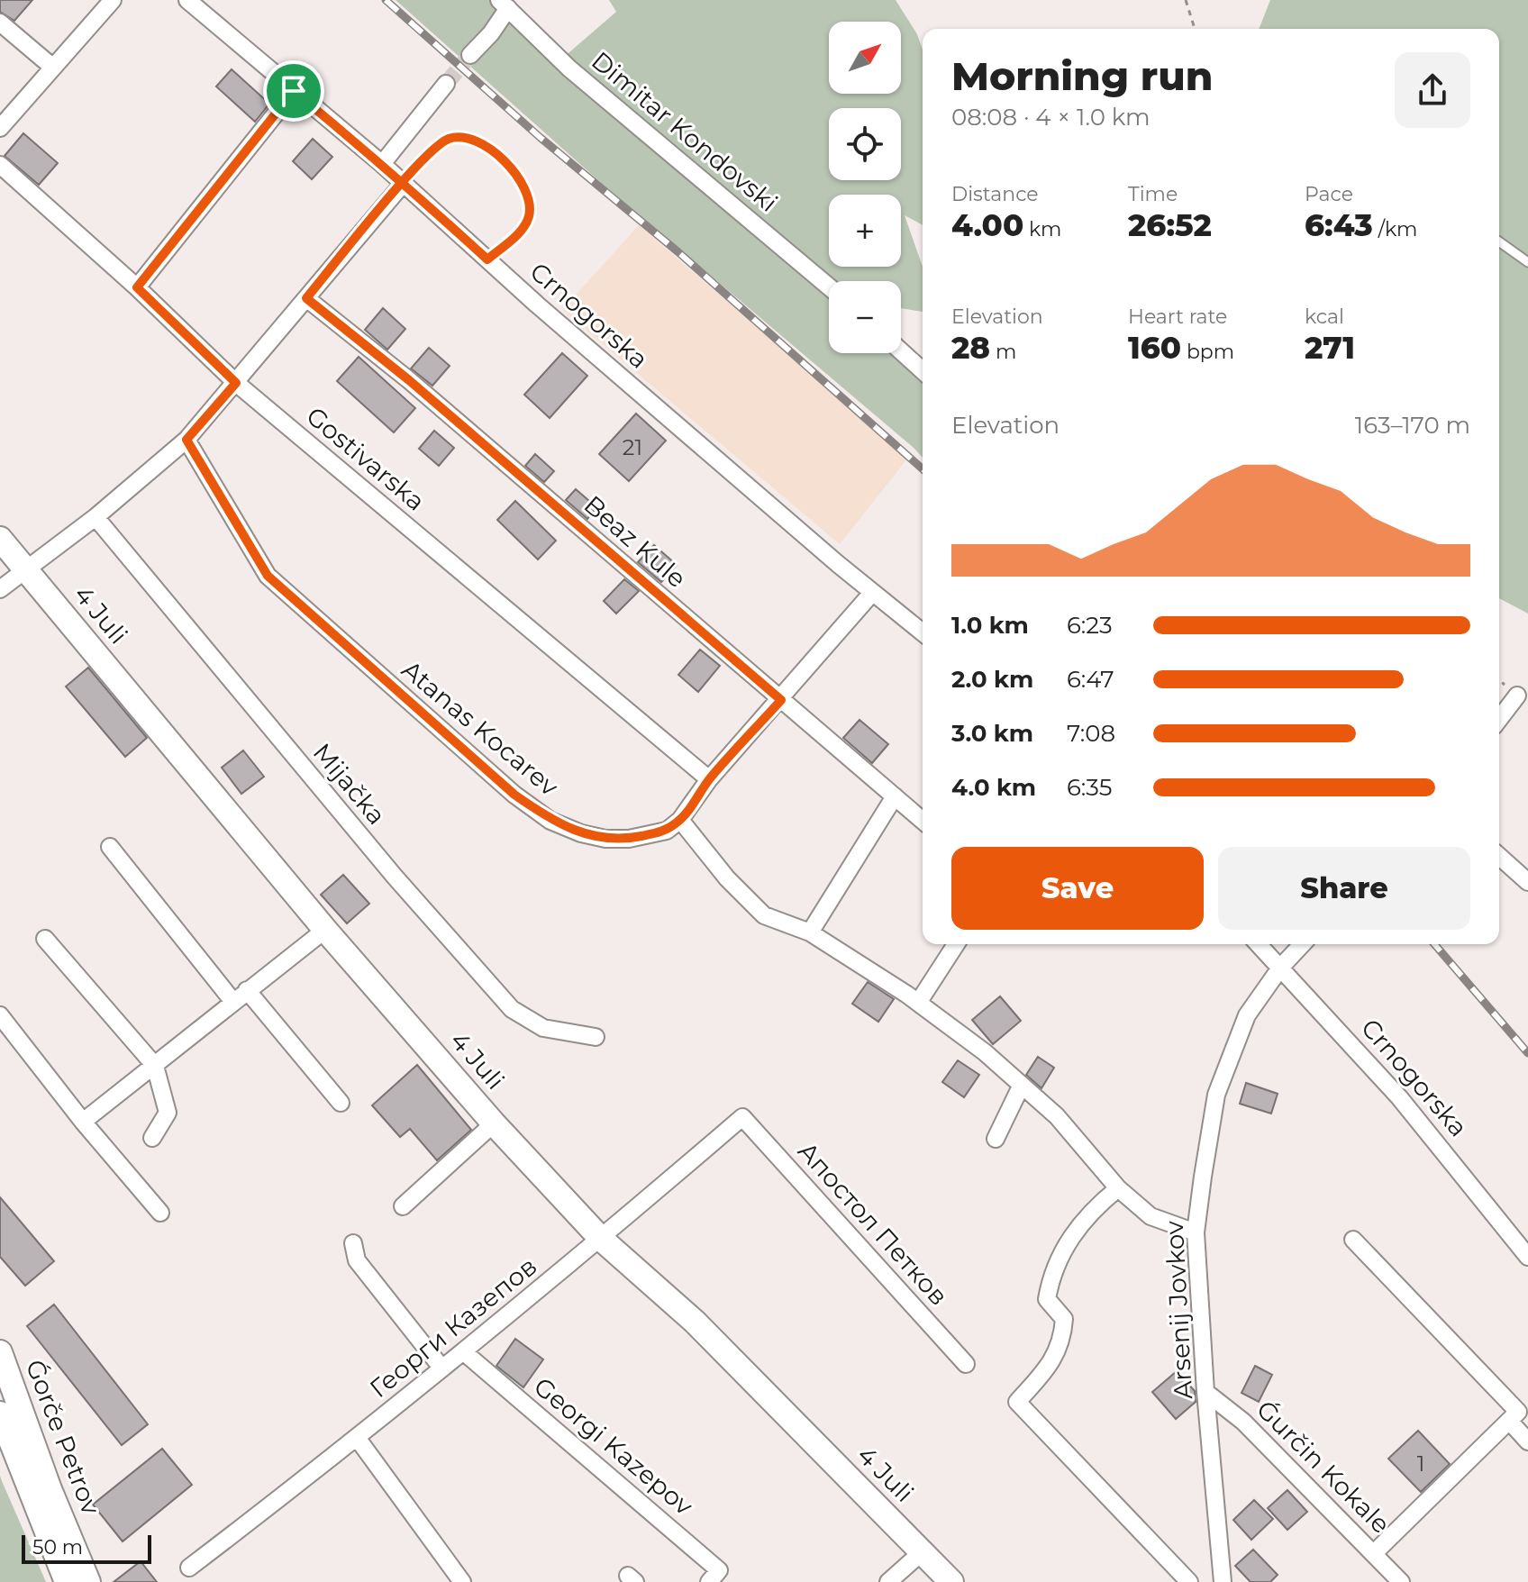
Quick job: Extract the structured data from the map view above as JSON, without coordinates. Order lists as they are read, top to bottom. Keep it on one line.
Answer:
{"streets":{"street":["Dimitar Kondovski","Crnogorska","Gostivarska","Beaz Kule","4 Juli","Atanas Kocarev","Mijačka","Апостол Петков","Arsenij Jovkov","Георги Казепов","Ǵorče Petrov","Georgi Kazepov","Ǵurčin Kokale"]},"crossings":[["Crnogorska","Atanas Kocarev"],["Crnogorska","Arsenij Jovkov"],["Gostivarska","Atanas Kocarev"],["Beaz Kule","Atanas Kocarev"],["4 Juli","Георги Казепов"],["Апостол Петков","Георги Казепов"],["Arsenij Jovkov","Ǵurčin Kokale"],["Георги Казепов","Georgi Kazepov"]],"house_numbers":["21","1"],"scale_bar":"50 m","north":"top right","page":{"map_buttons":["+","−"],"heading":["Morning run","08:08 · 4 × 1.0 km"],"stats":[["Distance","4.00 km"],["Time","26:52"],["Pace","6:43 /km"],["Elevation","28 m"],["Heart rate","160 bpm"],["kcal","271"]],"chart":["Elevation","163–170 m"],"list":[{"name":"1.0 km","note":"6:23"},{"name":"2.0 km","note":"6:47"},{"name":"3.0 km","note":"7:08"},{"name":"4.0 km","note":"6:35"}],"buttons":["Save","Share"],"scale":"50 m"}}
